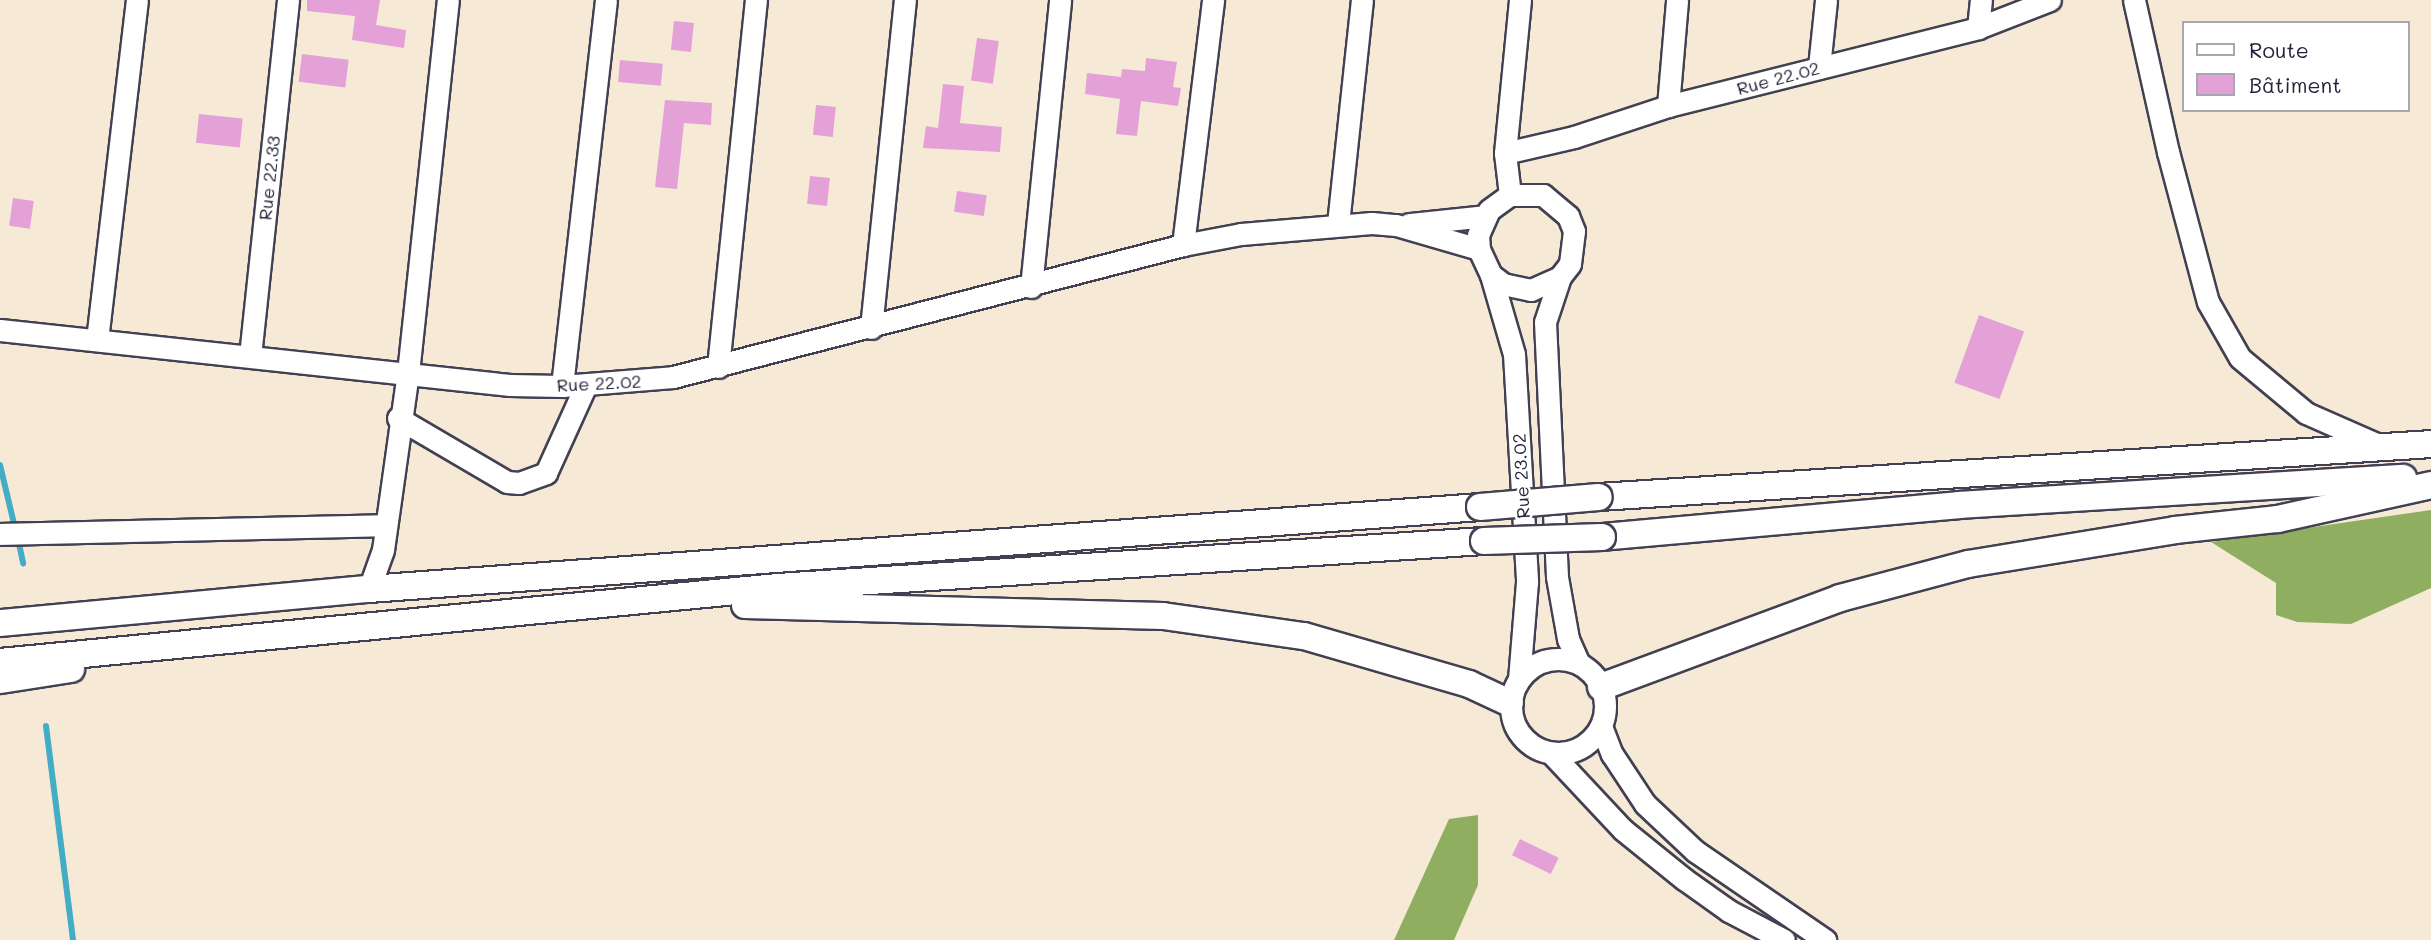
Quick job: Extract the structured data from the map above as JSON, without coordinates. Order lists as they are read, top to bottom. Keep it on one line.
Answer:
{"streets":{"street":["Rue 22.02","Rue 22.33","Rue 23.02"]},"crossings":[["Rue 22.02","Rue 22.33"]],"legend":["Route","Bâtiment"]}
